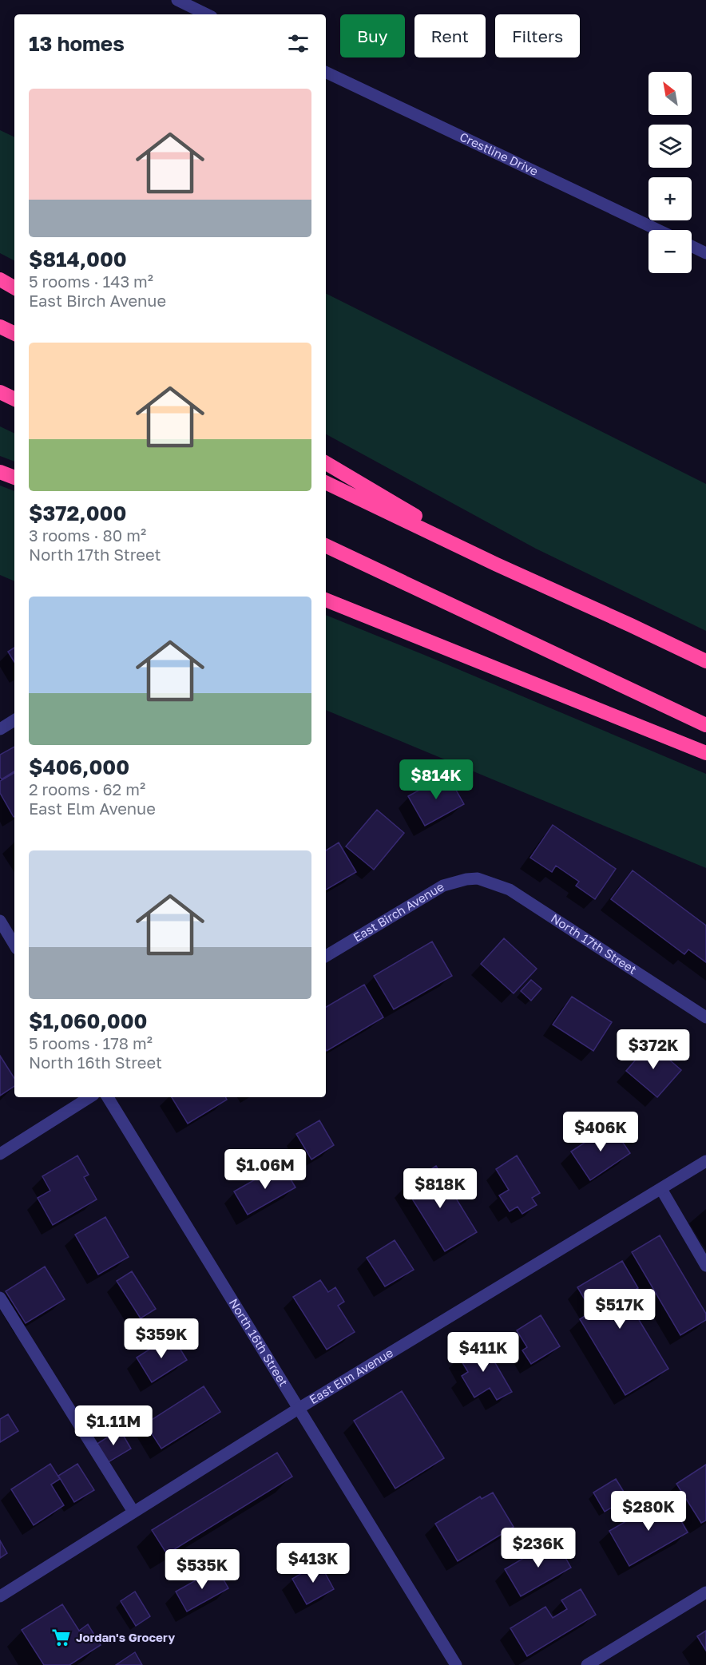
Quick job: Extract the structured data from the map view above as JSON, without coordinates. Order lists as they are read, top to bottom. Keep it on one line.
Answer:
{"streets":{"street":["Crestline Drive","East Birch Avenue","North 17th Street","North 16th Street","East Elm Avenue"]},"crossings":[["East Birch Avenue","North 17th Street"],["North 16th Street","East Elm Avenue"]],"places":{"supermarket":["Jordan's Grocery"]},"north":"top left","page":{"chip":["Buy","Rent","Filters"],"heading":"13 homes","map_buttons":["+","−"],"list":[{"name":"$814,000","note":"5 rooms · 143 m² · East Birch Avenue"},{"name":"$372,000","note":"3 rooms · 80 m² · North 17th Street"},{"name":"$406,000","note":"2 rooms · 62 m² · East Elm Avenue"},{"name":"$1,060,000","note":"5 rooms · 178 m² · North 16th Street"}],"price":["$814K","$372K","$406K","$1.06M","$818K","$517K","$359K","$411K","$1.11M","$280K","$236K","$413K","$535K"]}}
